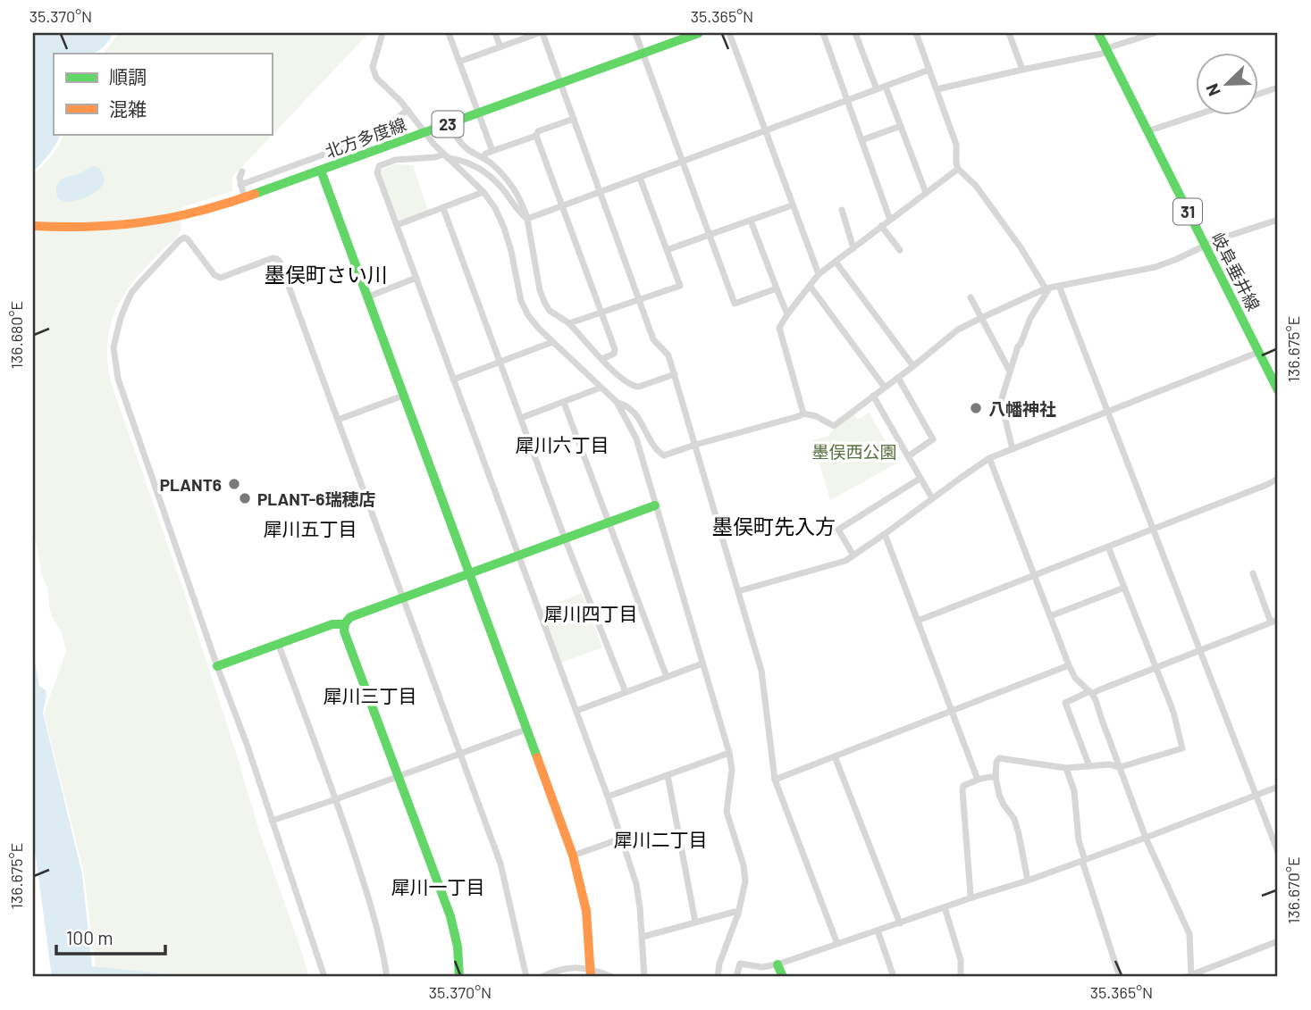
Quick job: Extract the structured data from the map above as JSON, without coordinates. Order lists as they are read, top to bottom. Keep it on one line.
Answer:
{"streets":{"street":["23","北方多度線","31","岐阜垂井線"]},"districts":["墨俣町さい川","犀川六丁目","墨俣町先入方","犀川五丁目","犀川四丁目","犀川三丁目","犀川二丁目","犀川一丁目"],"parks":["墨俣西公園"],"places":["八幡神社","PLANT6","PLANT-6瑞穂店"],"legend":["順調","混雑"],"scale_bar":"100 m","north":"bottom left","coordinates":["35.370°N","35.365°N","136.680°E","136.675°E","136.670°E"]}
